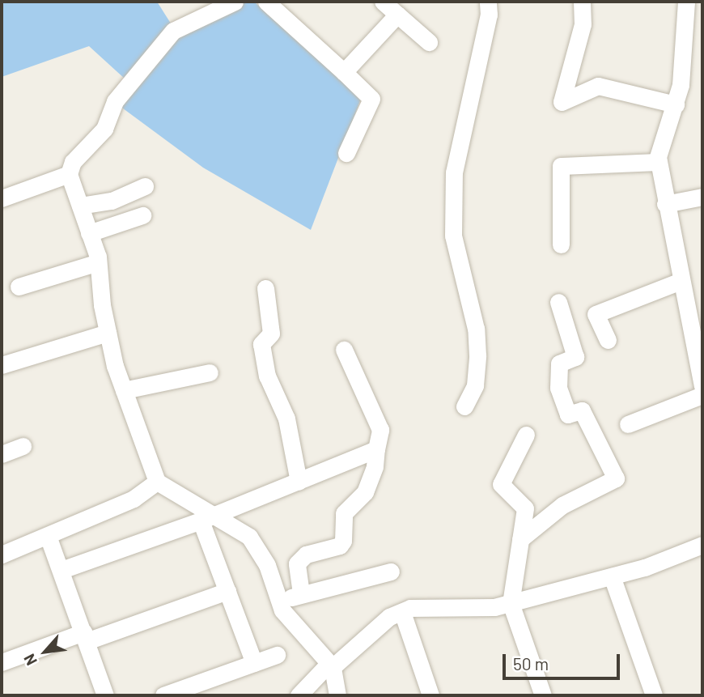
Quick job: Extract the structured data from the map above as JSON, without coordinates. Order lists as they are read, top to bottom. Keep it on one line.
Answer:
{"scale_bar":"50 m","north":"bottom left"}
